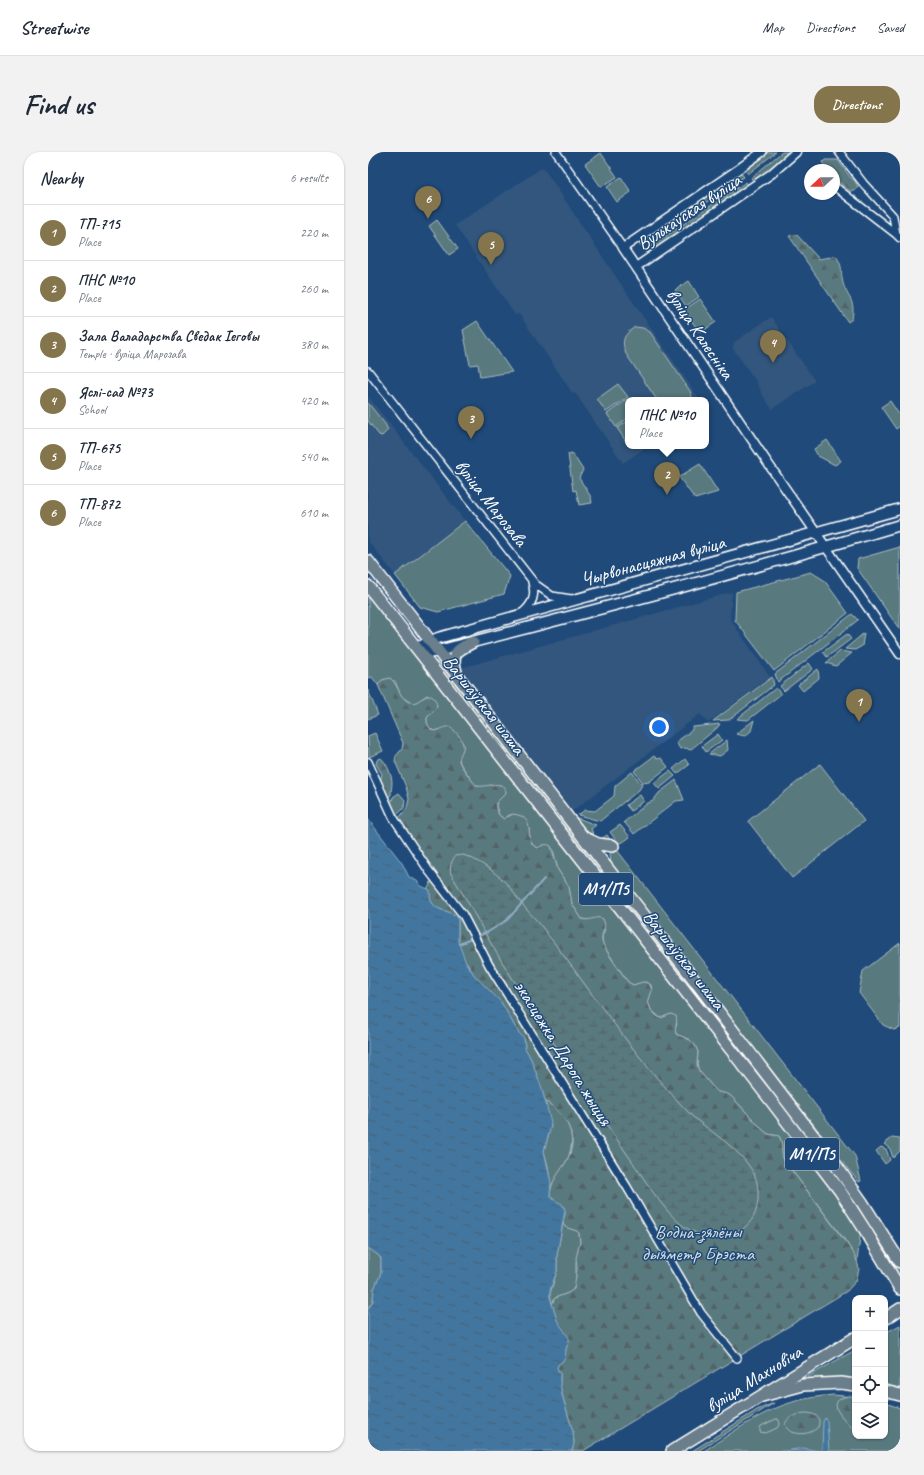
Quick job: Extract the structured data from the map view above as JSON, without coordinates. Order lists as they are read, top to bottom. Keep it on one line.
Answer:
{"streets":{"main road":["Чырвонасцяжная вуліца","Варшаўская шаша","М1/П5","вуліца Махновіча"],"street":["Вулькаўская вуліца","вуліца Калесніка","вуліца Марозава","экасцежка Дарога жыцця"]},"crossings":[["Вулькаўская вуліца","вуліца Калесніка"],["вуліца Калесніка","Чырвонасцяжная вуліца"],["вуліца Марозава","Чырвонасцяжная вуліца"],["Чырвонасцяжная вуліца","Варшаўская шаша"]],"parks":["Водна-зялёны дыяметр Брэста"],"north":"left","page":{"header":"Streetwise","nav":["Map","Directions","Saved"],"buttons":"Directions","title":"Find us","heading":["Nearby","6 results"],"pins":["6","5","4","3","2","1"],"list":[{"mark":"1","name":"ТП-715","note":"Place","value":"220 m"},{"mark":"2","name":"ПНС №10","note":"Place","value":"260 m"},{"mark":"3","name":"Зала Валадарства Сведак Іеговы","note":"Temple · вуліца Марозава","value":"380 m"},{"mark":"4","name":"Яслі-сад №73","note":"School","value":"420 m"},{"mark":"5","name":"ТП-675","note":"Place","value":"540 m"},{"mark":"6","name":"ТП-872","note":"Place","value":"610 m"}],"popup":["ПНС №10","Place"],"map_buttons":["+","−"]}}
